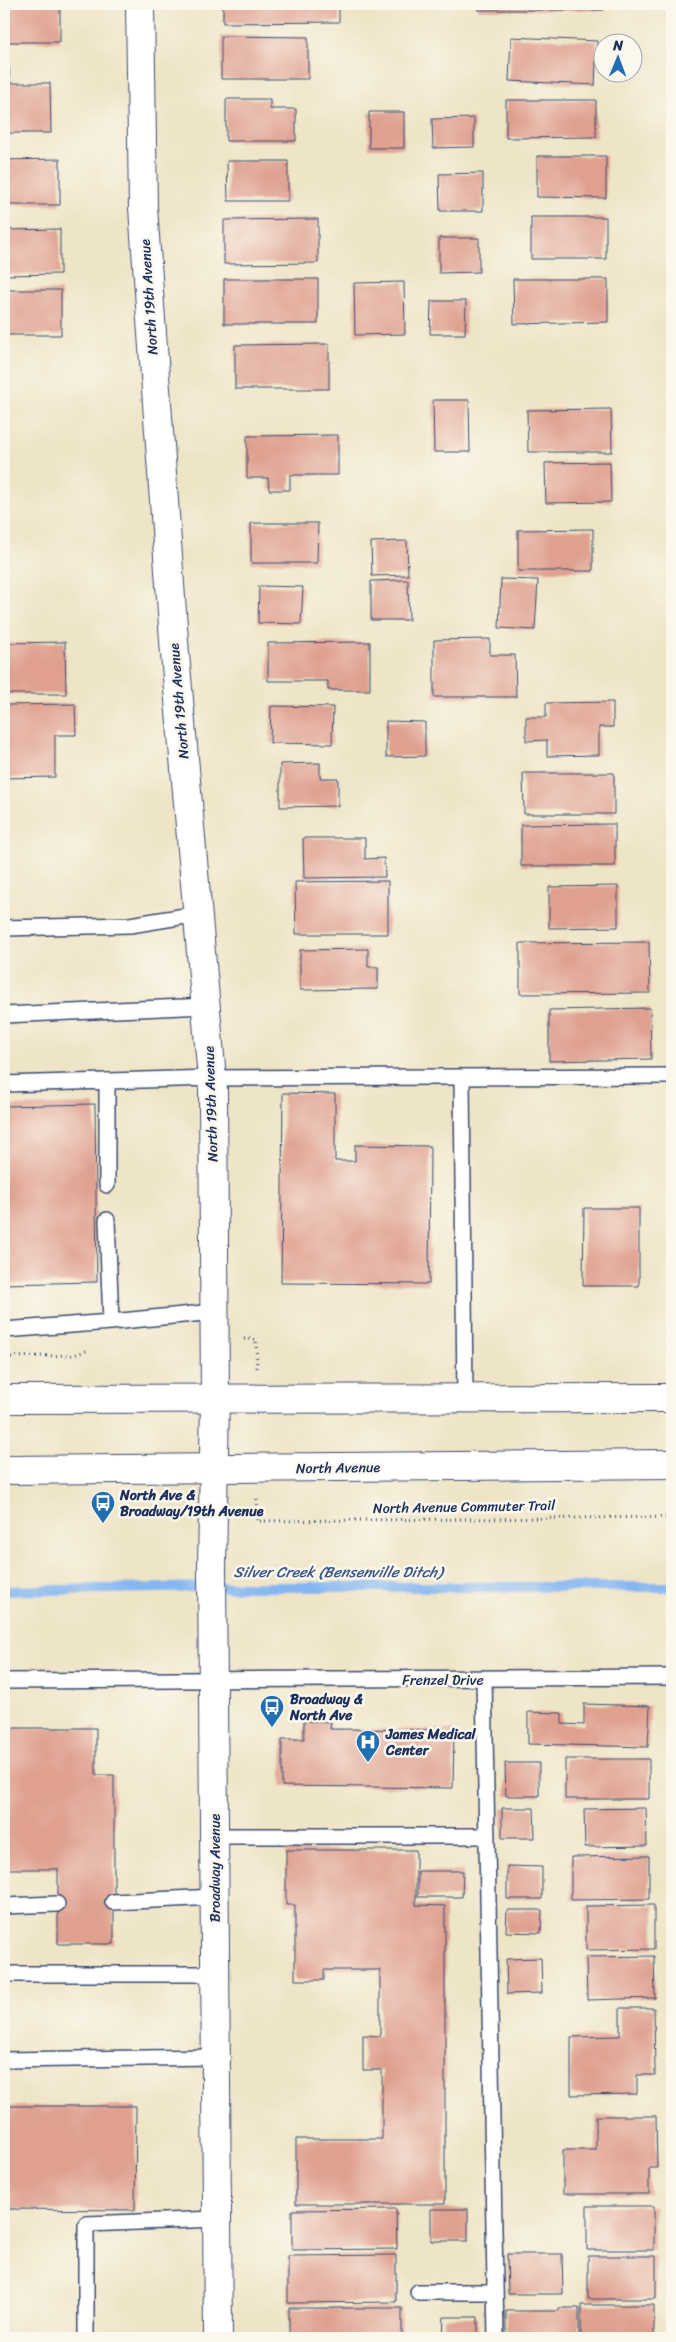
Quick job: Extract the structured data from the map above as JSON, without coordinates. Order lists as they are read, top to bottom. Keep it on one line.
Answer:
{"streets":{"street":["North 19th Avenue","North Avenue","Broadway Avenue"],"lane":["Frenzel Drive"],"path":["North Avenue Commuter Trail"]},"crossings":[["North 19th Avenue","Broadway Avenue"],["North Avenue","Broadway Avenue"],["Frenzel Drive","Broadway Avenue"]],"water":["Silver Creek (Bensenville Ditch)"],"places":{"bus stop":["North Ave & Broadway/19th Avenue","Broadway & North Ave"],"hospital":["James Medical Center"]},"north":"top"}
